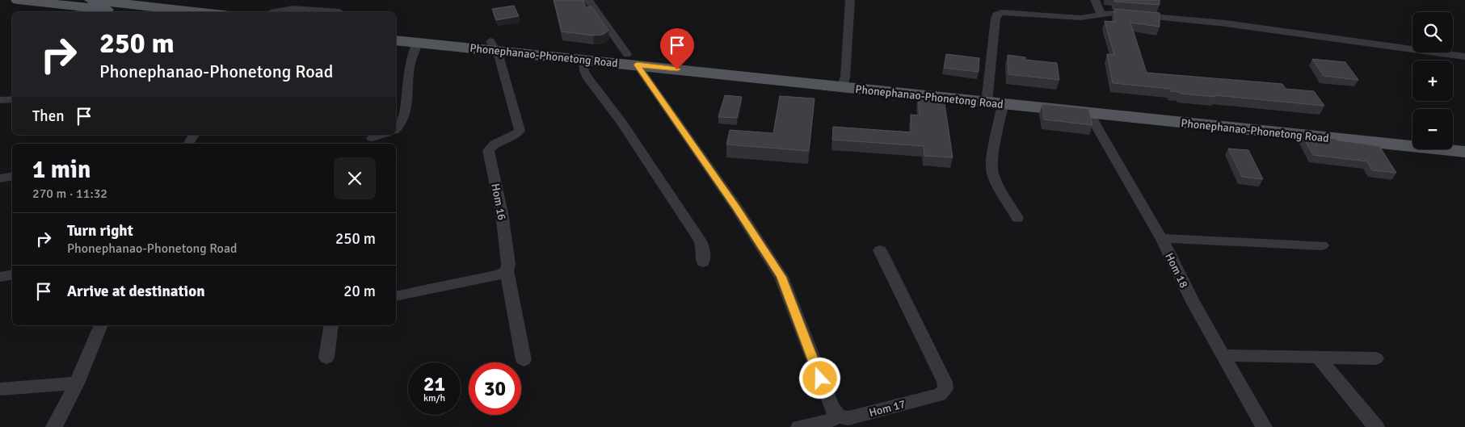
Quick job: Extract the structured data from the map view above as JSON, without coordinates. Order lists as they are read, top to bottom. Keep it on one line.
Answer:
{"streets":{"main road":["Phonephanao-Phonetong Road"],"street":["Hom 16","Hom 18","Hom 17"]},"crossings":[["Phonephanao-Phonetong Road","Hom 16"],["Phonephanao-Phonetong Road","Hom 18"]],"page":{"map_buttons":["+","−"],"turn":["250 m","Phonephanao-Phonetong Road"],"then":"Then","heading":["1 min","270 m · 11:32"],"list":[{"name":"Turn right","note":"Phonephanao-Phonetong Road","value":"250 m"},{"name":"Arrive at destination","value":"20 m"}],"speed":"21 km/h","limit":"30"}}
